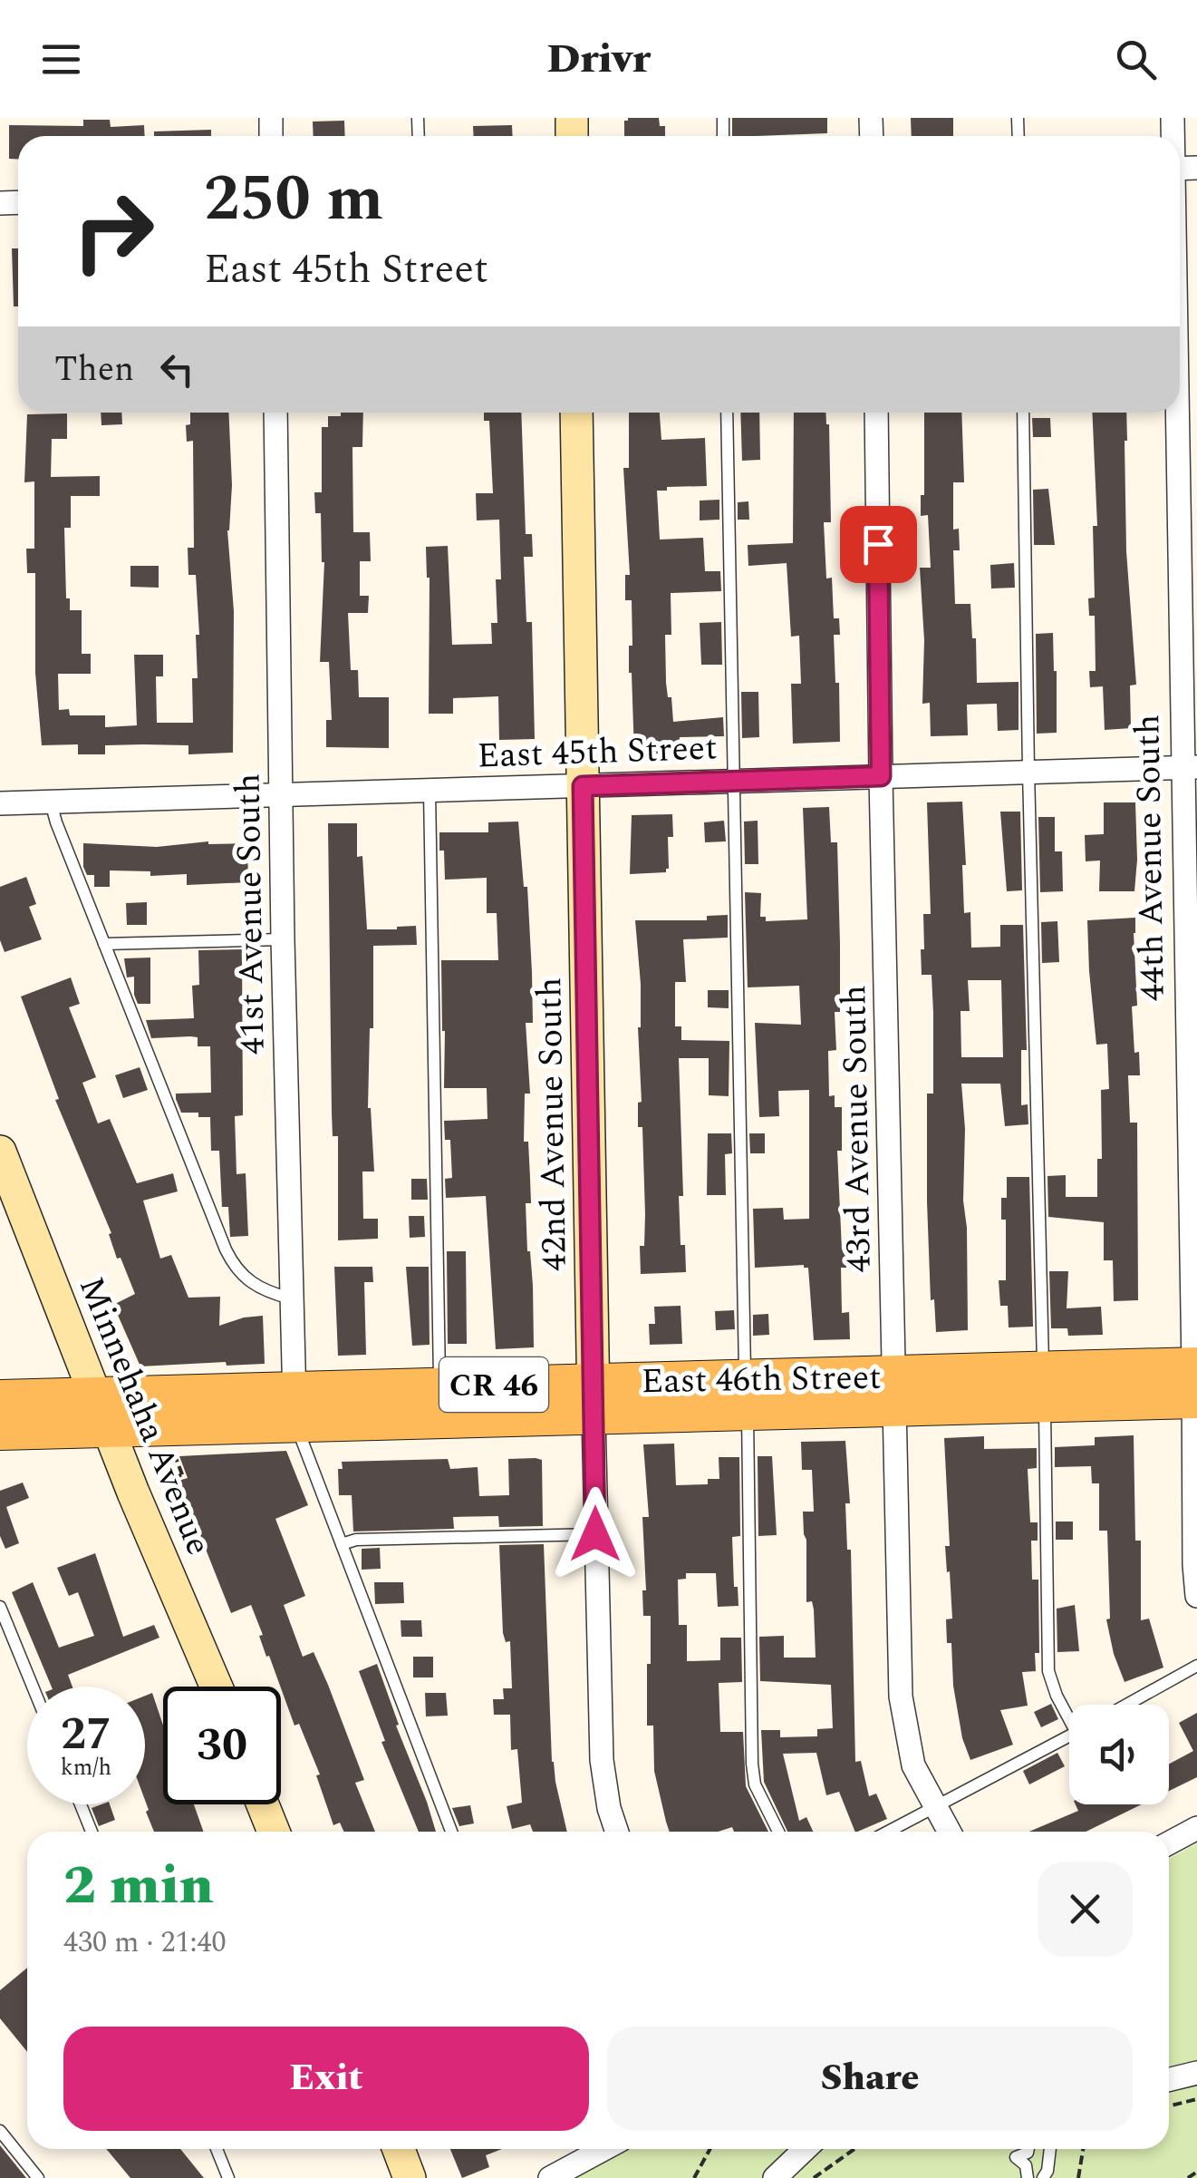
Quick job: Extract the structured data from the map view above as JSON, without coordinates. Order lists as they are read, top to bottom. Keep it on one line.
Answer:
{"streets":{"main road":["East 46th Street","CR 46"],"street":["East 45th Street","44th Avenue South","41st Avenue South","42nd Avenue South","43rd Avenue South","Minnehaha Avenue"]},"crossings":[["East 45th Street","44th Avenue South"],["East 45th Street","41st Avenue South"],["East 45th Street","42nd Avenue South"],["East 45th Street","43rd Avenue South"],["44th Avenue South","East 46th Street"],["41st Avenue South","East 46th Street"],["42nd Avenue South","East 46th Street"],["43rd Avenue South","East 46th Street"],["East 46th Street","Minnehaha Avenue"]],"page":{"header":"Drivr","turn":["250 m","East 45th Street"],"then":"Then","speed":"27 km/h","limit":"30","heading":["2 min","430 m · 21:40"],"buttons":["Exit","Share"]}}
